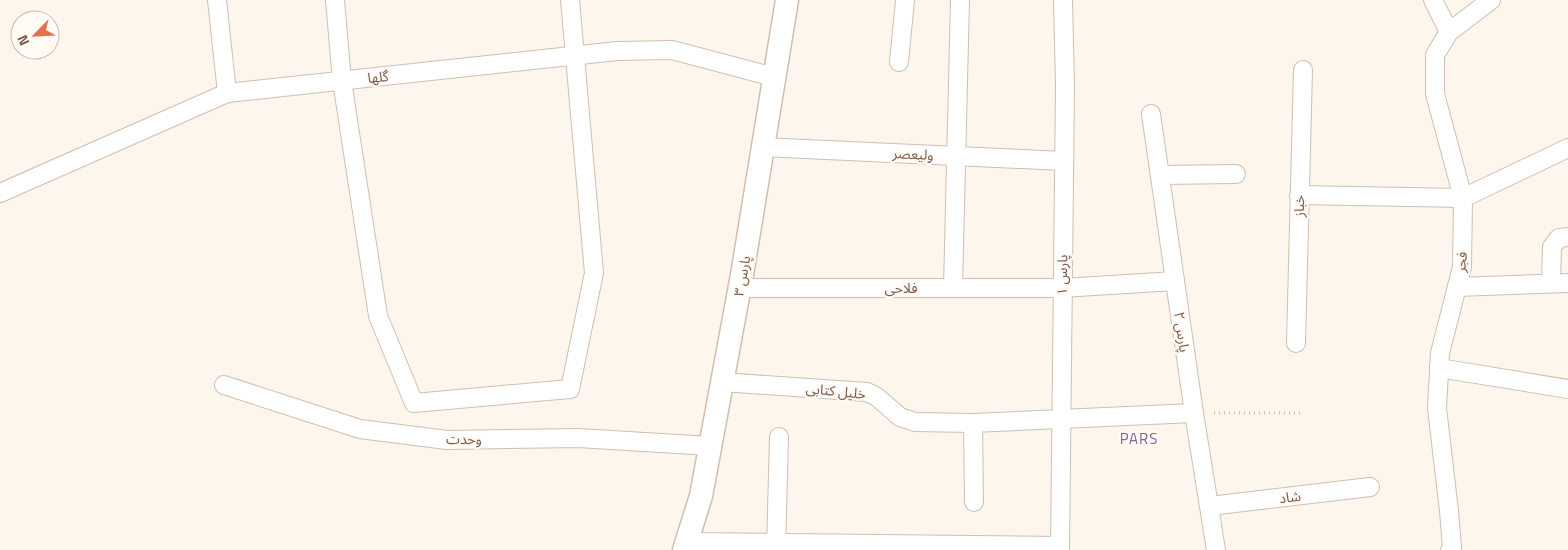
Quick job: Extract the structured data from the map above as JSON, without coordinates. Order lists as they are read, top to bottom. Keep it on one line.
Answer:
{"streets":{"street":["گلها","ولیعصر","خباز","فجر","پارس ۱","پارس ۳","فلاحی","پارس ۲","خلیل کتابی","وحدت","شاد"]},"crossings":[["گلها","پارس ۳"],["ولیعصر","پارس ۱"],["ولیعصر","پارس ۳"],["پارس ۱","فلاحی"],["پارس ۱","خلیل کتابی"],["پارس ۳","فلاحی"],["پارس ۳","خلیل کتابی"],["پارس ۳","وحدت"],["فلاحی","پارس ۲"],["پارس ۲","خلیل کتابی"],["پارس ۲","شاد"]],"districts":["PARS"],"north":"bottom left"}
